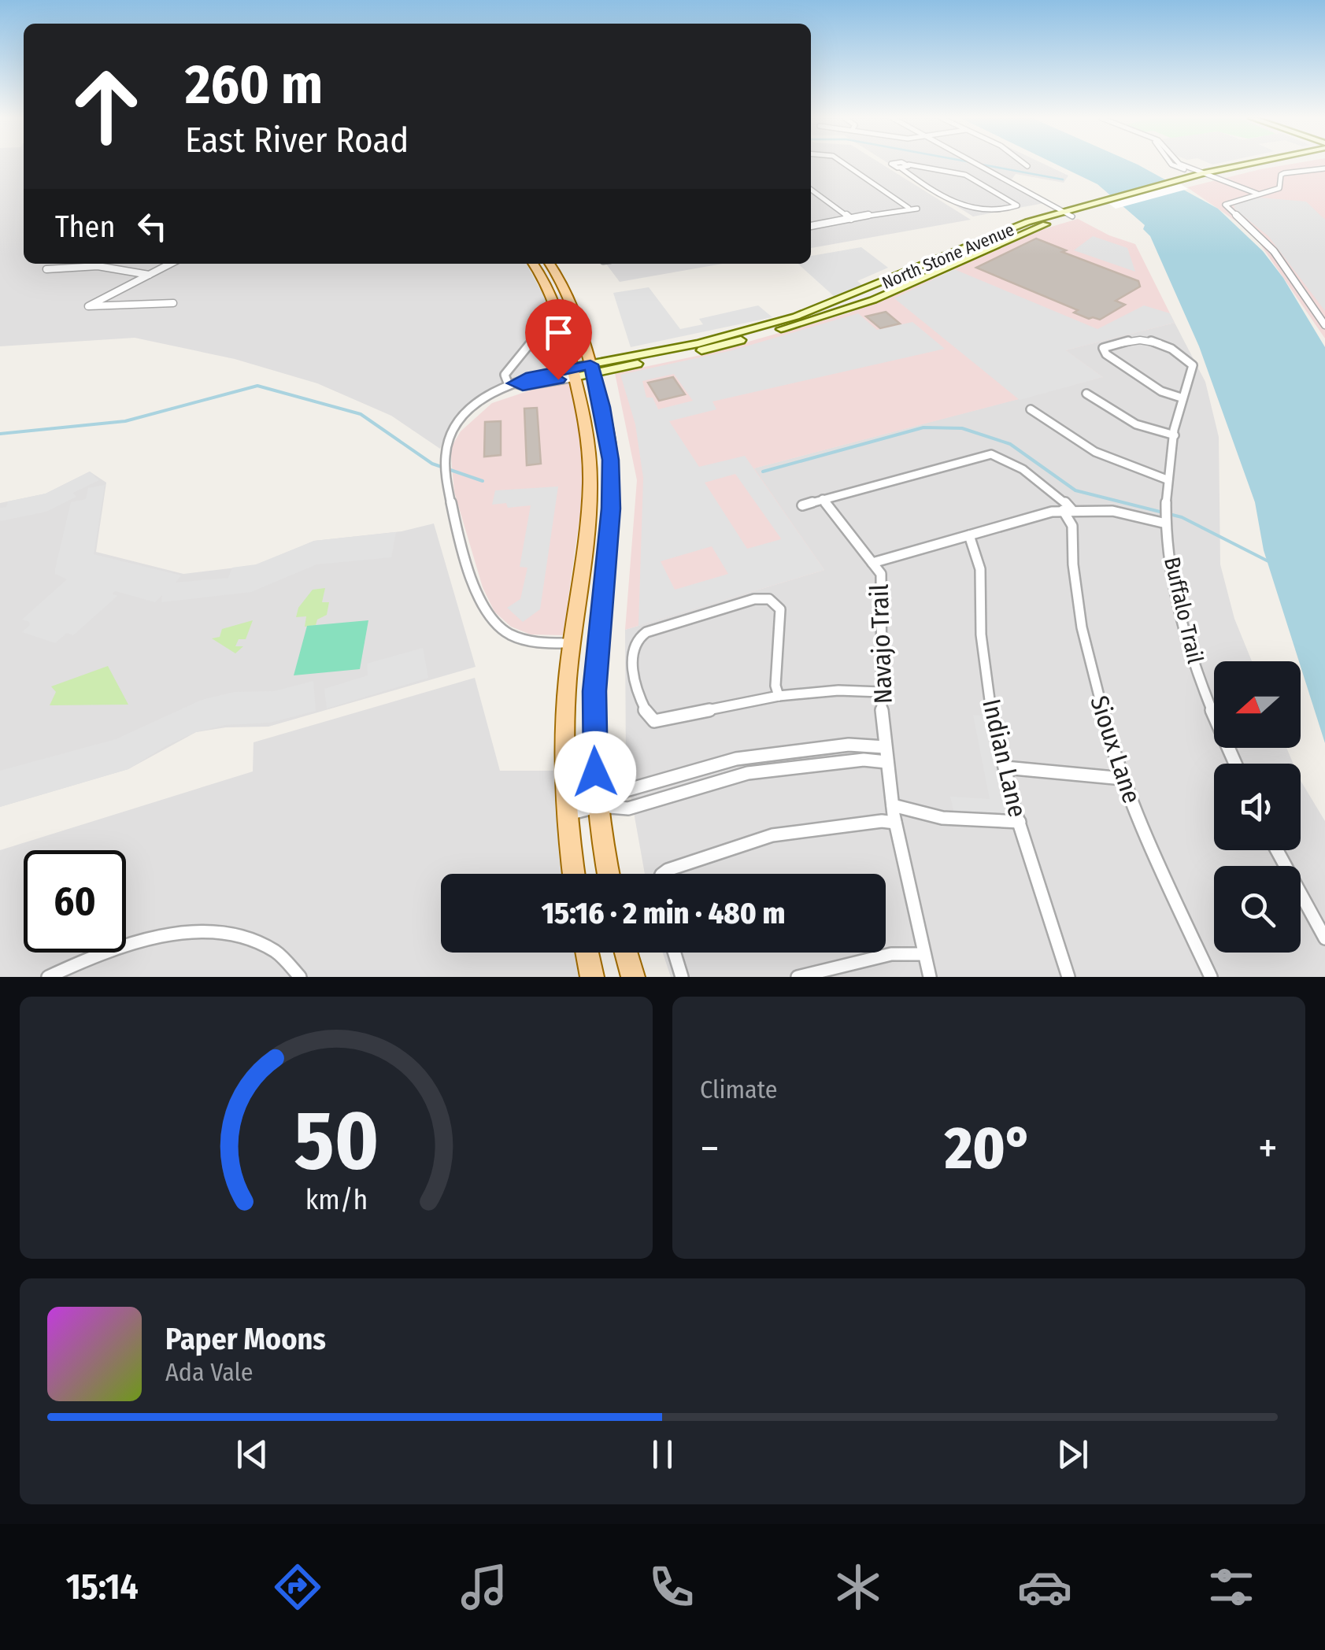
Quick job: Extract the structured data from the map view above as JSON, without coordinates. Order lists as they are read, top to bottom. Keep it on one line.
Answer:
{"streets":{"main road":["North Stone Avenue"],"street":["Buffalo Trail","Navajo Trail","Sioux Lane","Indian Lane"]},"crossings":[["Buffalo Trail","Navajo Trail"],["Navajo Trail","Sioux Lane"],["Navajo Trail","Indian Lane"]],"north":"left","page":{"turn":["260 m","East River Road"],"then":"Then","limit":"60","trip":"15:16 · 2 min · 480 m","tile":"Climate","heat":["−","20°","+"],"song":["Paper Moons","Ada Vale"],"tabs":"15:14","gauge":["50","km/h"]}}
